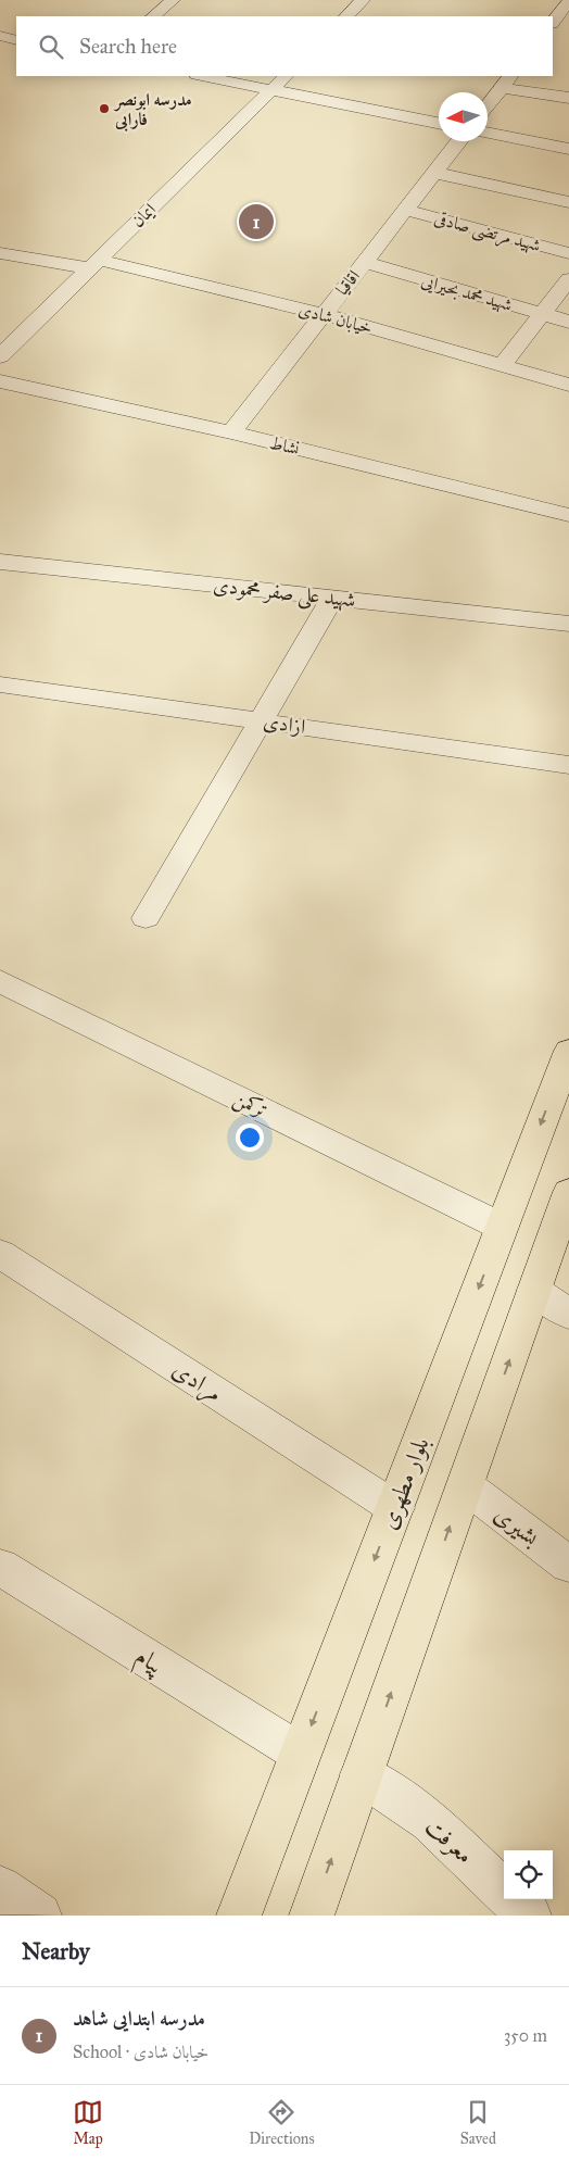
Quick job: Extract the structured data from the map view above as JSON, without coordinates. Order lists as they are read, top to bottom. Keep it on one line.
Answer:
{"streets":{"main road":["بلوار مطهری"],"street":["ایمان","شهید مرتضی صادقی","اقاقیا","شهید محمد بحیرایی","خیابان شادی","نشاط","شهید علی صفر محمودی","ازادی","ترکمن","مرادی","بشیری","پیام","معرفت"]},"crossings":[["ایمان","خیابان شادی"],["شهید مرتضی صادقی","اقاقیا"],["اقاقیا","شهید محمد بحیرایی"],["اقاقیا","خیابان شادی"],["اقاقیا","نشاط"],["ترکمن","بلوار مطهری"],["مرادی","بلوار مطهری"],["بلوار مطهری","پیام"]],"places":["مدرسه ابونصر فارابی"],"north":"left","page":{"search":"Search here","pins":"1","heading":"Nearby","list":[{"mark":"1","name":"مدرسه ابتدایی شاهد","note":"School · خیابان شادی","value":"350 m"}],"nav":["Map","Directions","Saved"]}}
